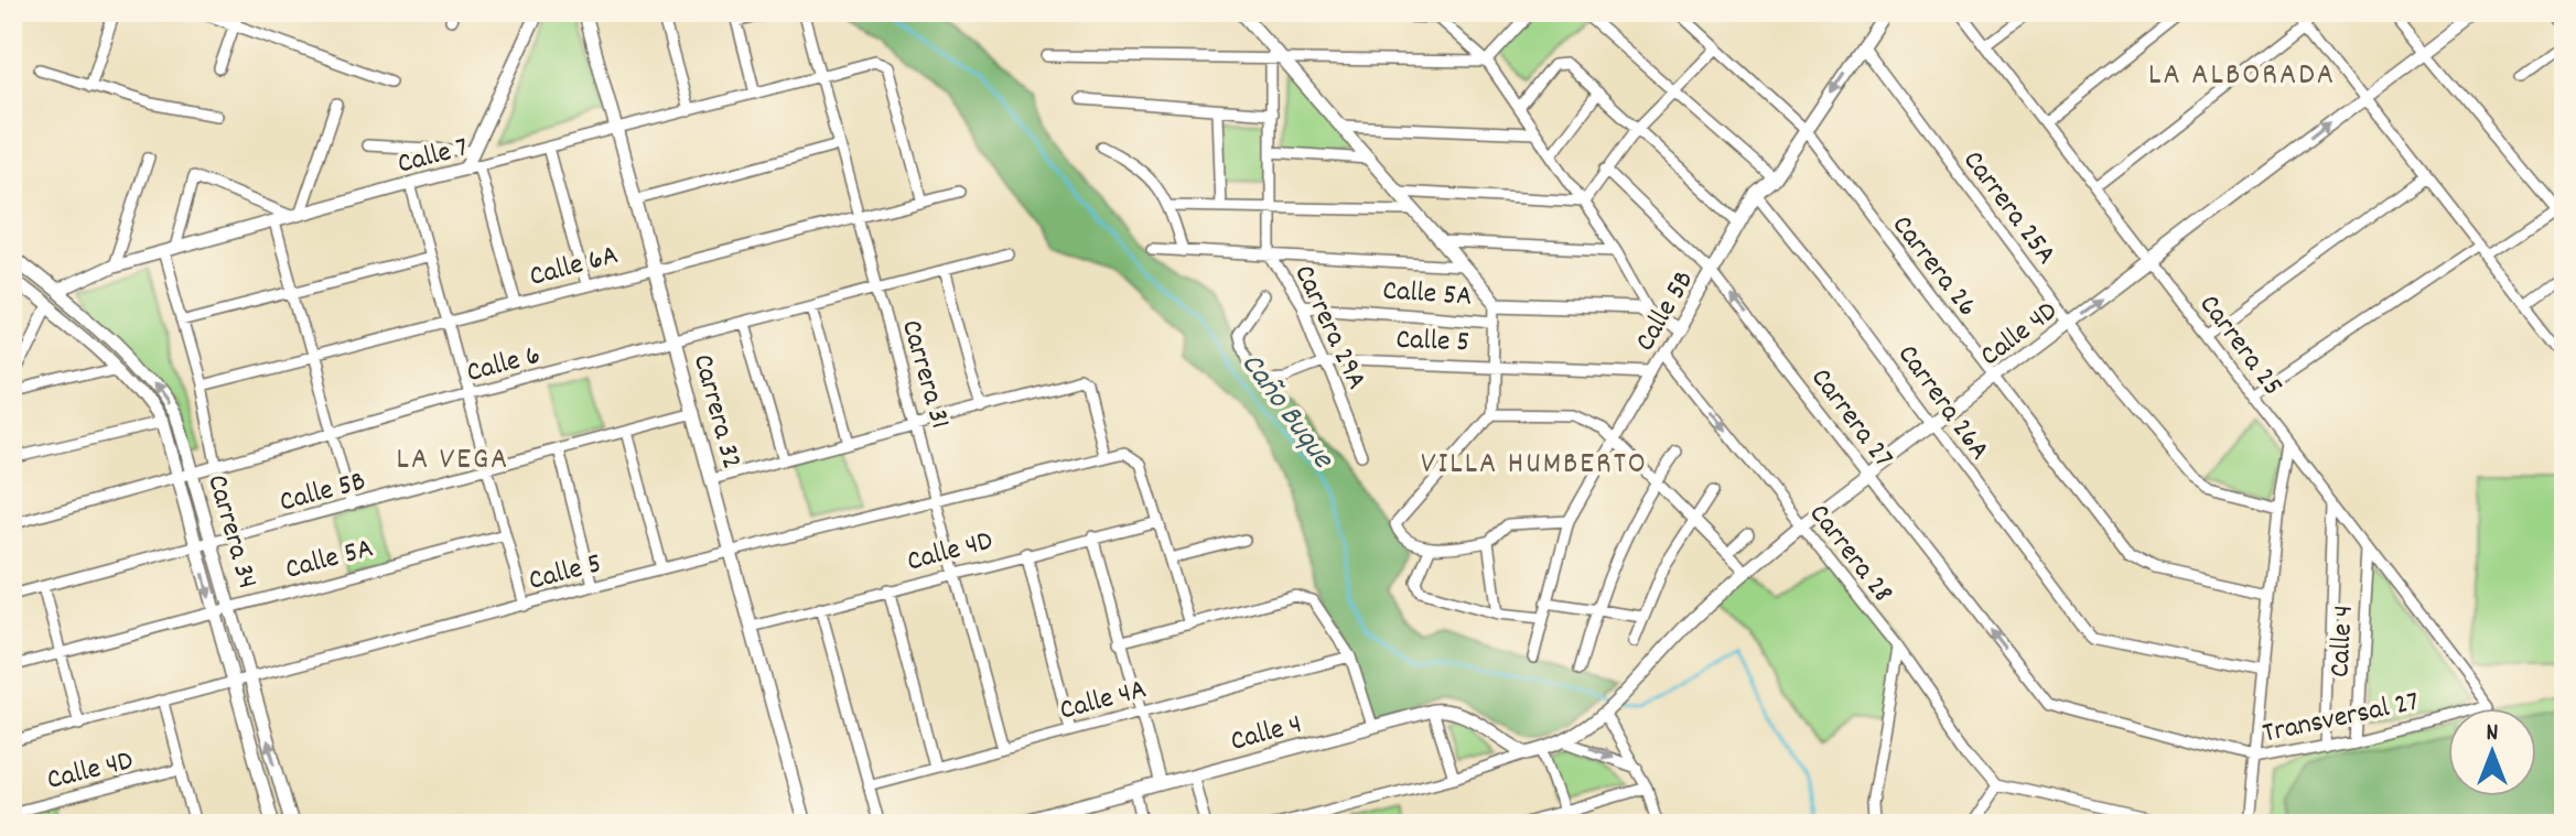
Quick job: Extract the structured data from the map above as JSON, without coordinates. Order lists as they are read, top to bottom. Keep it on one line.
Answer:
{"streets":{"street":["Calle 7","Carrera 25A","Calle 6A","Carrera 26","Calle 5A","Calle 5B","Carrera 29A","Calle 4D","Calle 5","Carrera 25","Calle 6","Carrera 31","Carrera 26A","Carrera 32","Carrera 27","Carrera 34","Carrera 28","Calle 4","Calle 4A","Transversal 27"]},"crossings":[["Calle 7","Calle 6A"],["Calle 7","Carrera 31"],["Calle 7","Carrera 32"],["Calle 7","Carrera 34"],["Carrera 25A","Calle 5B"],["Carrera 25A","Calle 4D"],["Calle 6A","Carrera 31"],["Calle 6A","Carrera 32"],["Carrera 26","Calle 5B"],["Carrera 26","Calle 4D"],["Calle 5A","Calle 5B"],["Calle 5A","Carrera 29A"],["Calle 5A","Carrera 34"],["Calle 5B","Calle 5"],["Calle 5B","Carrera 26A"],["Calle 5B","Carrera 32"],["Calle 5B","Carrera 27"],["Calle 5B","Carrera 34"],["Calle 5B","Carrera 28"],["Carrera 29A","Calle 5"],["Calle 4D","Calle 5"],["Calle 4D","Carrera 25"],["Calle 4D","Carrera 31"],["Calle 4D","Carrera 26A"],["Calle 4D","Carrera 32"],["Calle 4D","Carrera 27"],["Calle 4D","Carrera 28"],["Calle 4D","Calle 4"],["Calle 5","Carrera 31"],["Calle 5","Carrera 32"],["Calle 5","Carrera 34"],["Carrera 25","Calle 4"],["Carrera 25","Transversal 27"],["Calle 6","Carrera 31"],["Calle 6","Carrera 32"],["Calle 6","Carrera 34"],["Carrera 31","Calle 4A"],["Carrera 27","Transversal 27"],["Calle 4","Transversal 27"]],"one_way":["Carrera 27"],"districts":["LA ALBORADA","LA VEGA","VILLA HUMBERTO"],"water":["Caño Buque"],"north":"top"}
